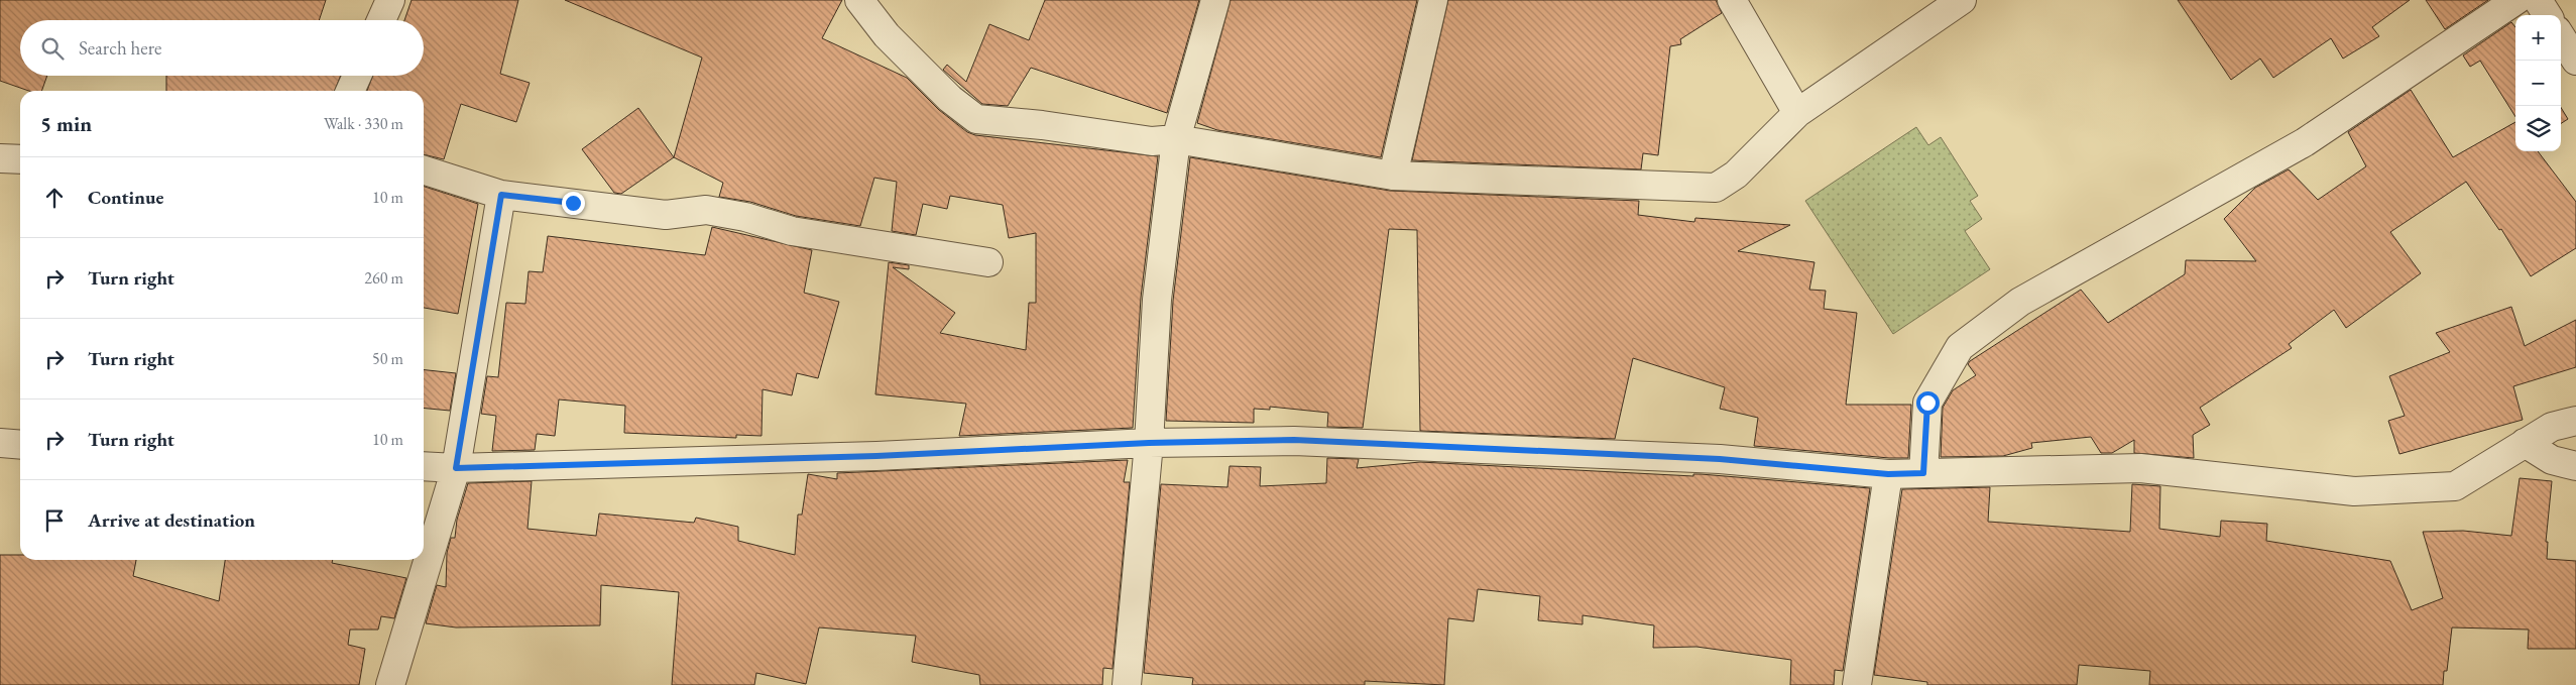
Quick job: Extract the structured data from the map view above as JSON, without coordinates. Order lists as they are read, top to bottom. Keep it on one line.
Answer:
{"page":{"map_buttons":["+","−"],"search":"Search here","heading":["5 min","Walk · 330 m"],"list":[["Continue","10 m"],["Turn right","260 m"],["Turn right","50 m"],["Turn right","10 m"],"Arrive at destination"]}}
